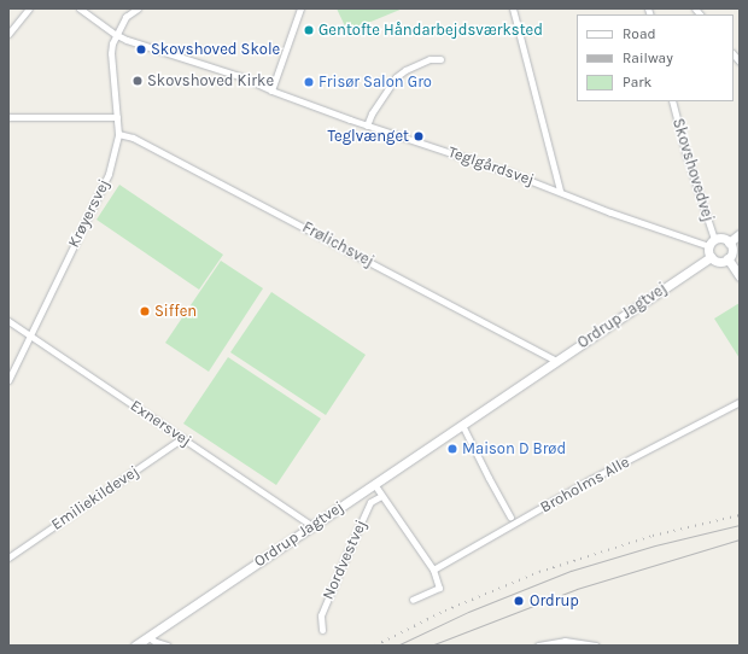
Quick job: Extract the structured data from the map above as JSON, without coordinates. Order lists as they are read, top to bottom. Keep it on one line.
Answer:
{"streets":{"street":["Teglgårdsvej","Skovshovedvej","Krøyersvej","Frølichsvej","Ordrup Jagtvej","Exnersvej","Broholms Alle","Emiliekildevej","Nordvestvej"]},"crossings":[["Teglgårdsvej","Skovshovedvej"],["Teglgårdsvej","Krøyersvej"],["Teglgårdsvej","Ordrup Jagtvej"],["Skovshovedvej","Ordrup Jagtvej"],["Krøyersvej","Frølichsvej"],["Krøyersvej","Exnersvej"],["Frølichsvej","Ordrup Jagtvej"],["Ordrup Jagtvej","Exnersvej"],["Exnersvej","Emiliekildevej"]],"places":["Gentofte Håndarbejdsværksted","Skovshoved Skole","Skovshoved Kirke","Frisør Salon Gro","Teglvænget","Siffen","Maison D Brød","Ordrup"],"legend":["Road","Railway","Park"]}
